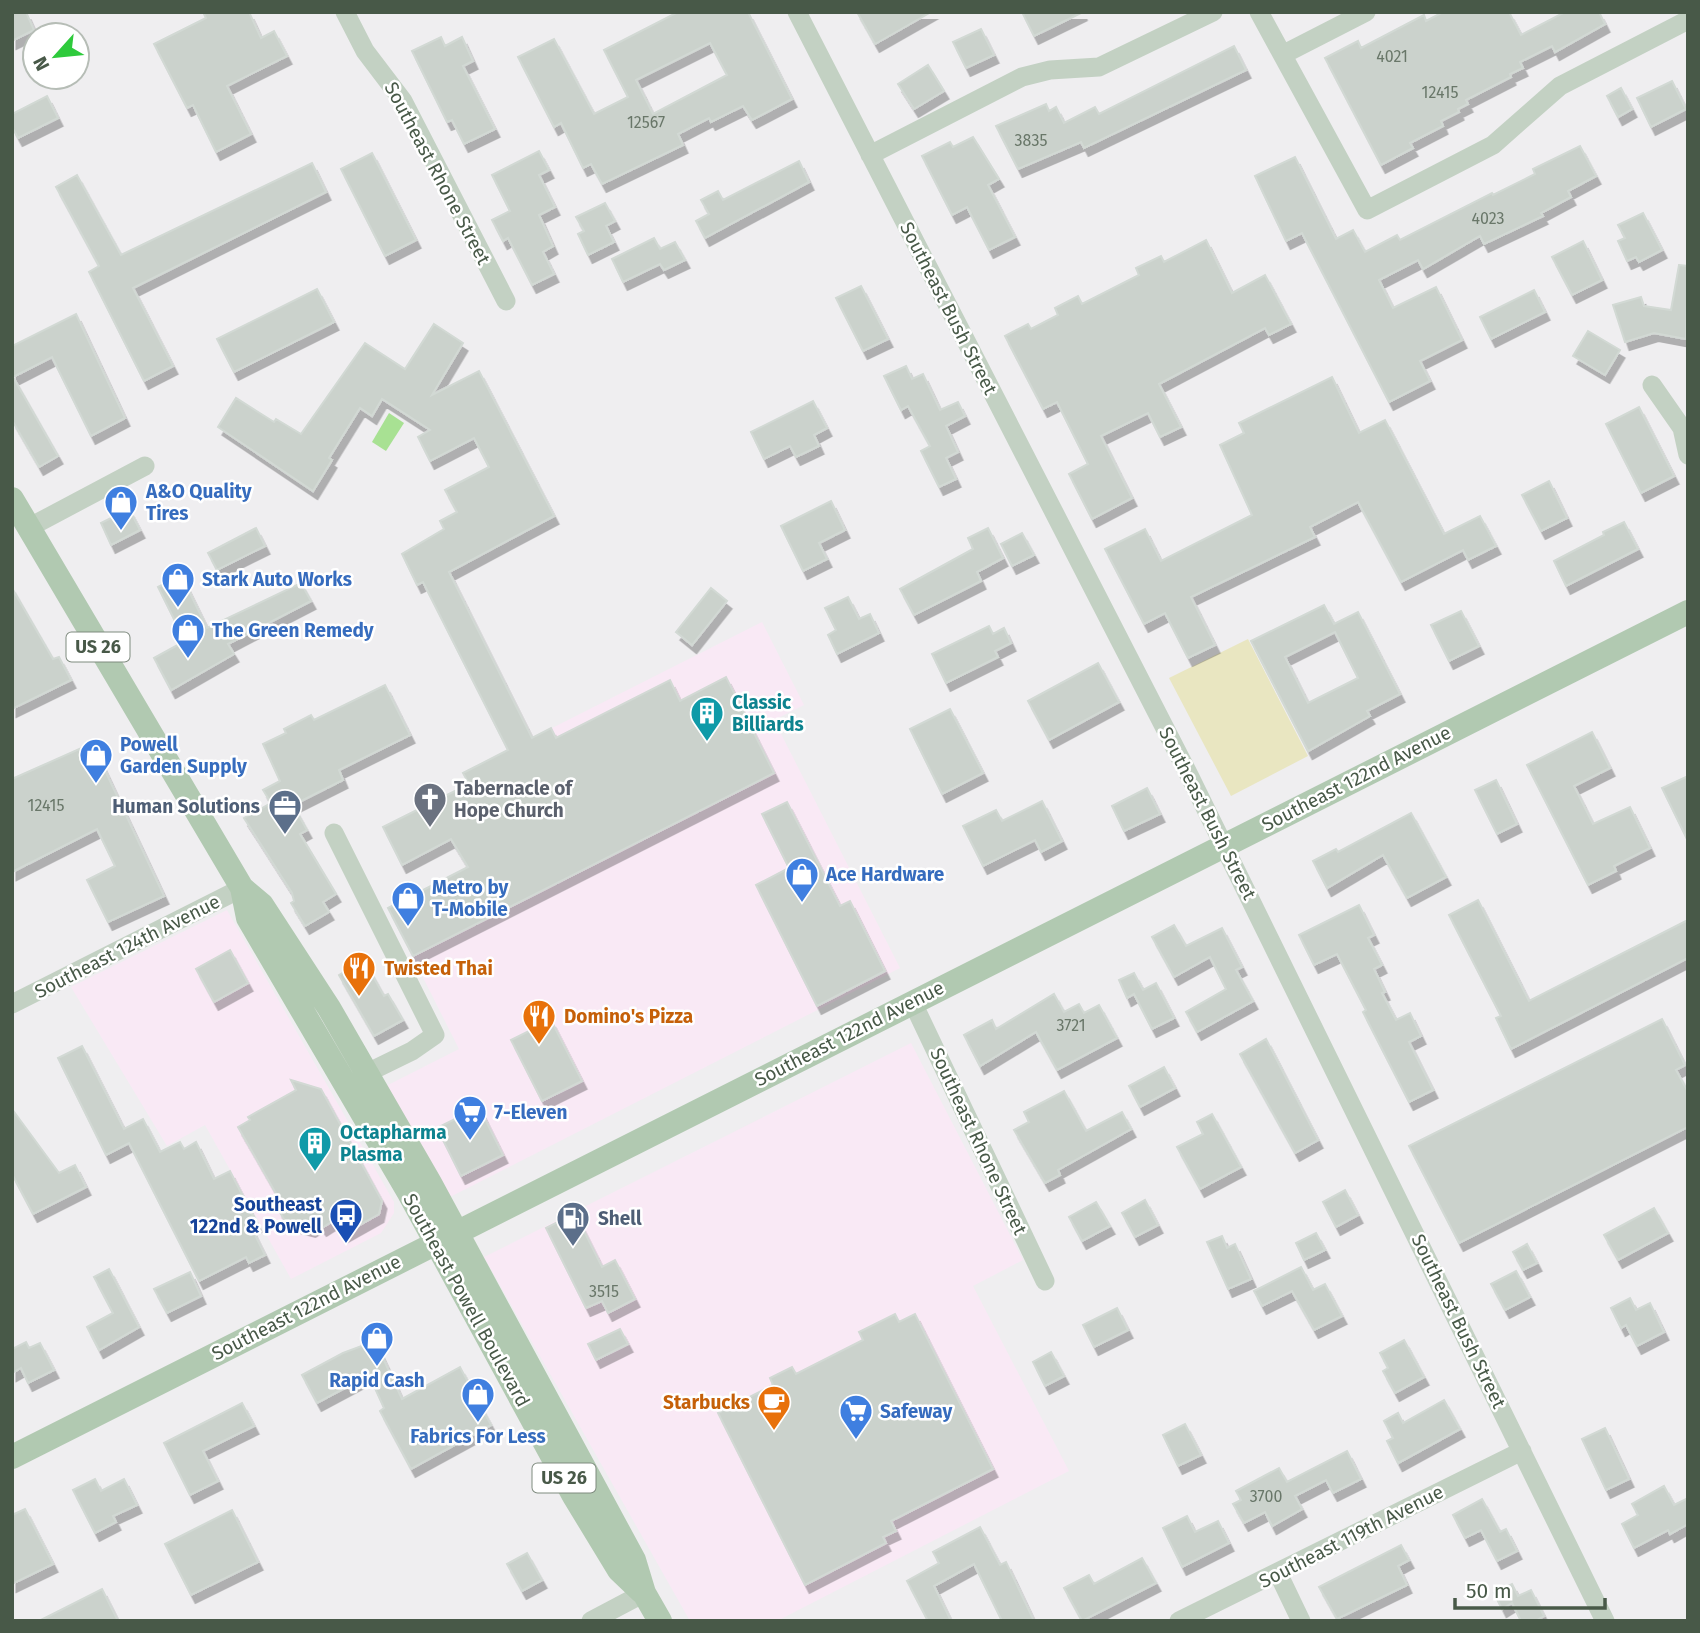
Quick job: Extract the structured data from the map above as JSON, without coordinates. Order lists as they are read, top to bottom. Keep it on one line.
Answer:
{"streets":{"main road":["US 26","Southeast 122nd Avenue","Southeast Powell Boulevard"],"street":["Southeast Rhone Street","Southeast Bush Street","Southeast 124th Avenue","Southeast 119th Avenue"]},"crossings":[["Southeast Rhone Street","Southeast 122nd Avenue"],["Southeast Bush Street","Southeast 122nd Avenue"],["Southeast Bush Street","Southeast 119th Avenue"],["Southeast 122nd Avenue","Southeast Powell Boulevard"],["Southeast 124th Avenue","Southeast Powell Boulevard"]],"places":{"shop":["A&O Quality Tires","Stark Auto Works","The Green Remedy","Powell Garden Supply","Ace Hardware","Metro by T-Mobile","Rapid Cash","Fabrics For Less"],"building":["Classic Billiards","Octapharma Plasma"],"church":["Tabernacle of Hope Church"],"office":["Human Solutions"],"restaurant":["Twisted Thai","Domino's Pizza"],"supermarket":["7-Eleven","Safeway"],"bus stop":["Southeast 122nd & Powell"],"fuel station":["Shell"],"cafe":["Starbucks"]},"house_numbers":["4021","12415","12567","3835","4023","12415","3721","3515","3700"],"scale_bar":"50 m","north":"bottom left"}
